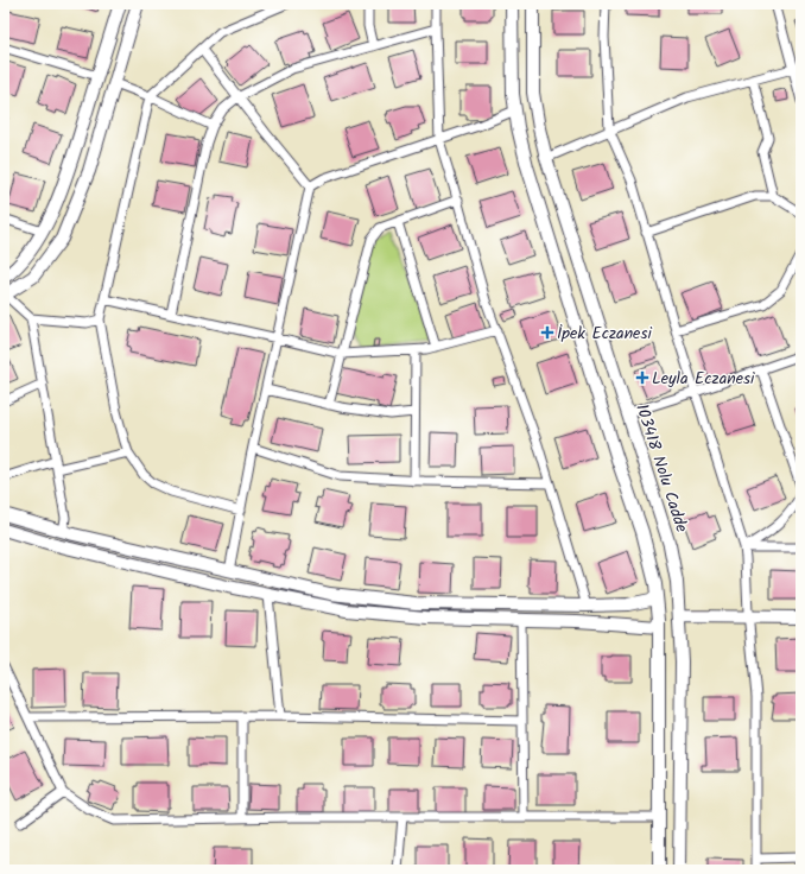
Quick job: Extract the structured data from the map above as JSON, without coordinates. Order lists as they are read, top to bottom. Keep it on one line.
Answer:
{"streets":{"main road":["103418 Nolu Cadde"]},"places":{"health":["İpek Eczanesi","Leyla Eczanesi"]}}
